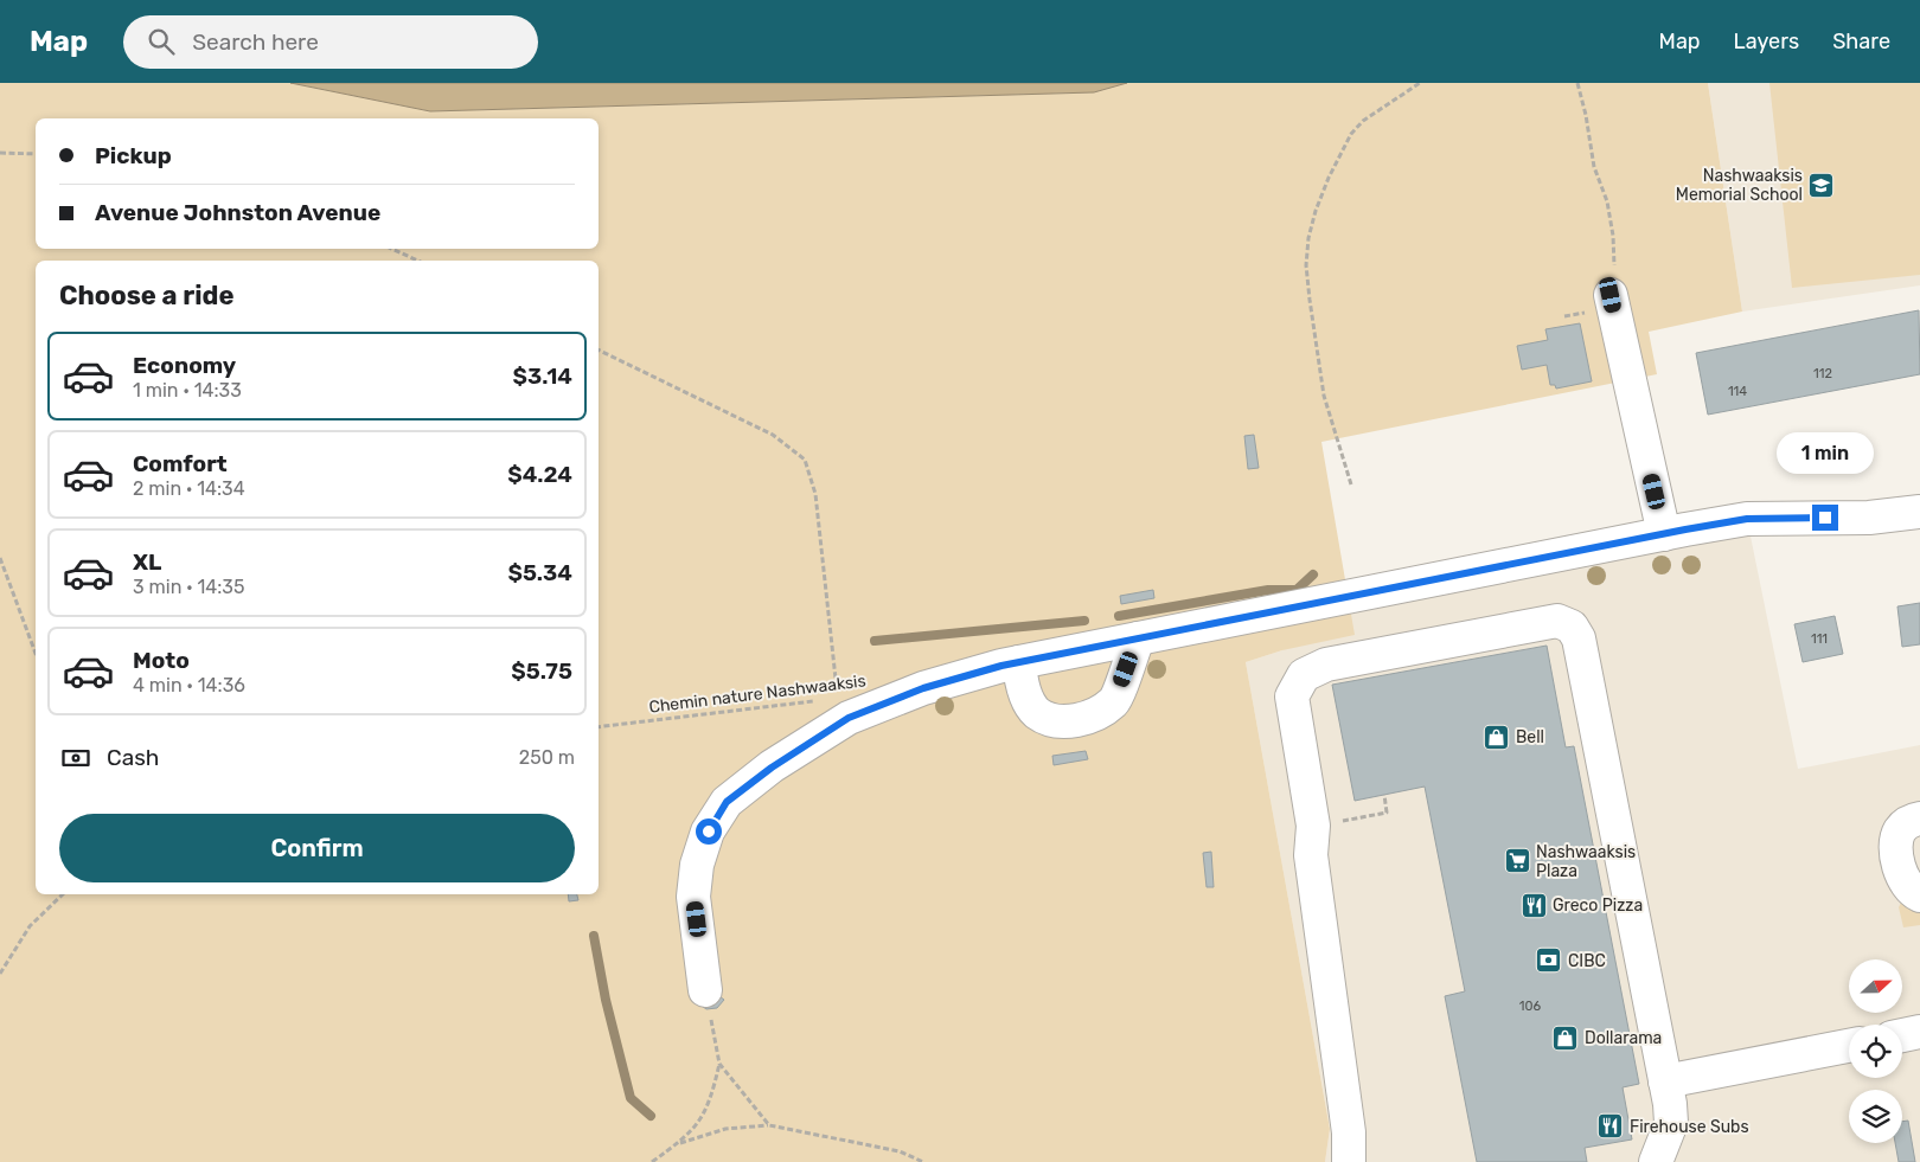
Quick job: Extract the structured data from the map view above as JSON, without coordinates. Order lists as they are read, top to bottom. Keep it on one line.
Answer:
{"streets":{"path":["Chemin nature Nashwaaksis"]},"places":{"school or university":["Nashwaaksis Memorial School"],"shop":["Bell","Dollarama"],"supermarket":["Nashwaaksis Plaza"],"restaurant":["Greco Pizza","Firehouse Subs"],"bank":["CIBC"]},"house_numbers":["112","114","111","106"],"north":"right","page":{"header":"Map","search":"Search here","nav":["Map","Layers","Share"],"banner":["Pickup","Avenue Johnston Avenue"],"heading":"Choose a ride","list":[{"name":"Economy","note":"1 min · 14:33","value":"$3.14"},{"name":"Comfort","note":"2 min · 14:34","value":"$4.24"},{"name":"XL","note":"3 min · 14:35","value":"$5.34"},{"name":"Moto","note":"4 min · 14:36","value":"$5.75"}],"bubble":"1 min","pay":["Cash","250 m"],"buttons":"Confirm"}}
